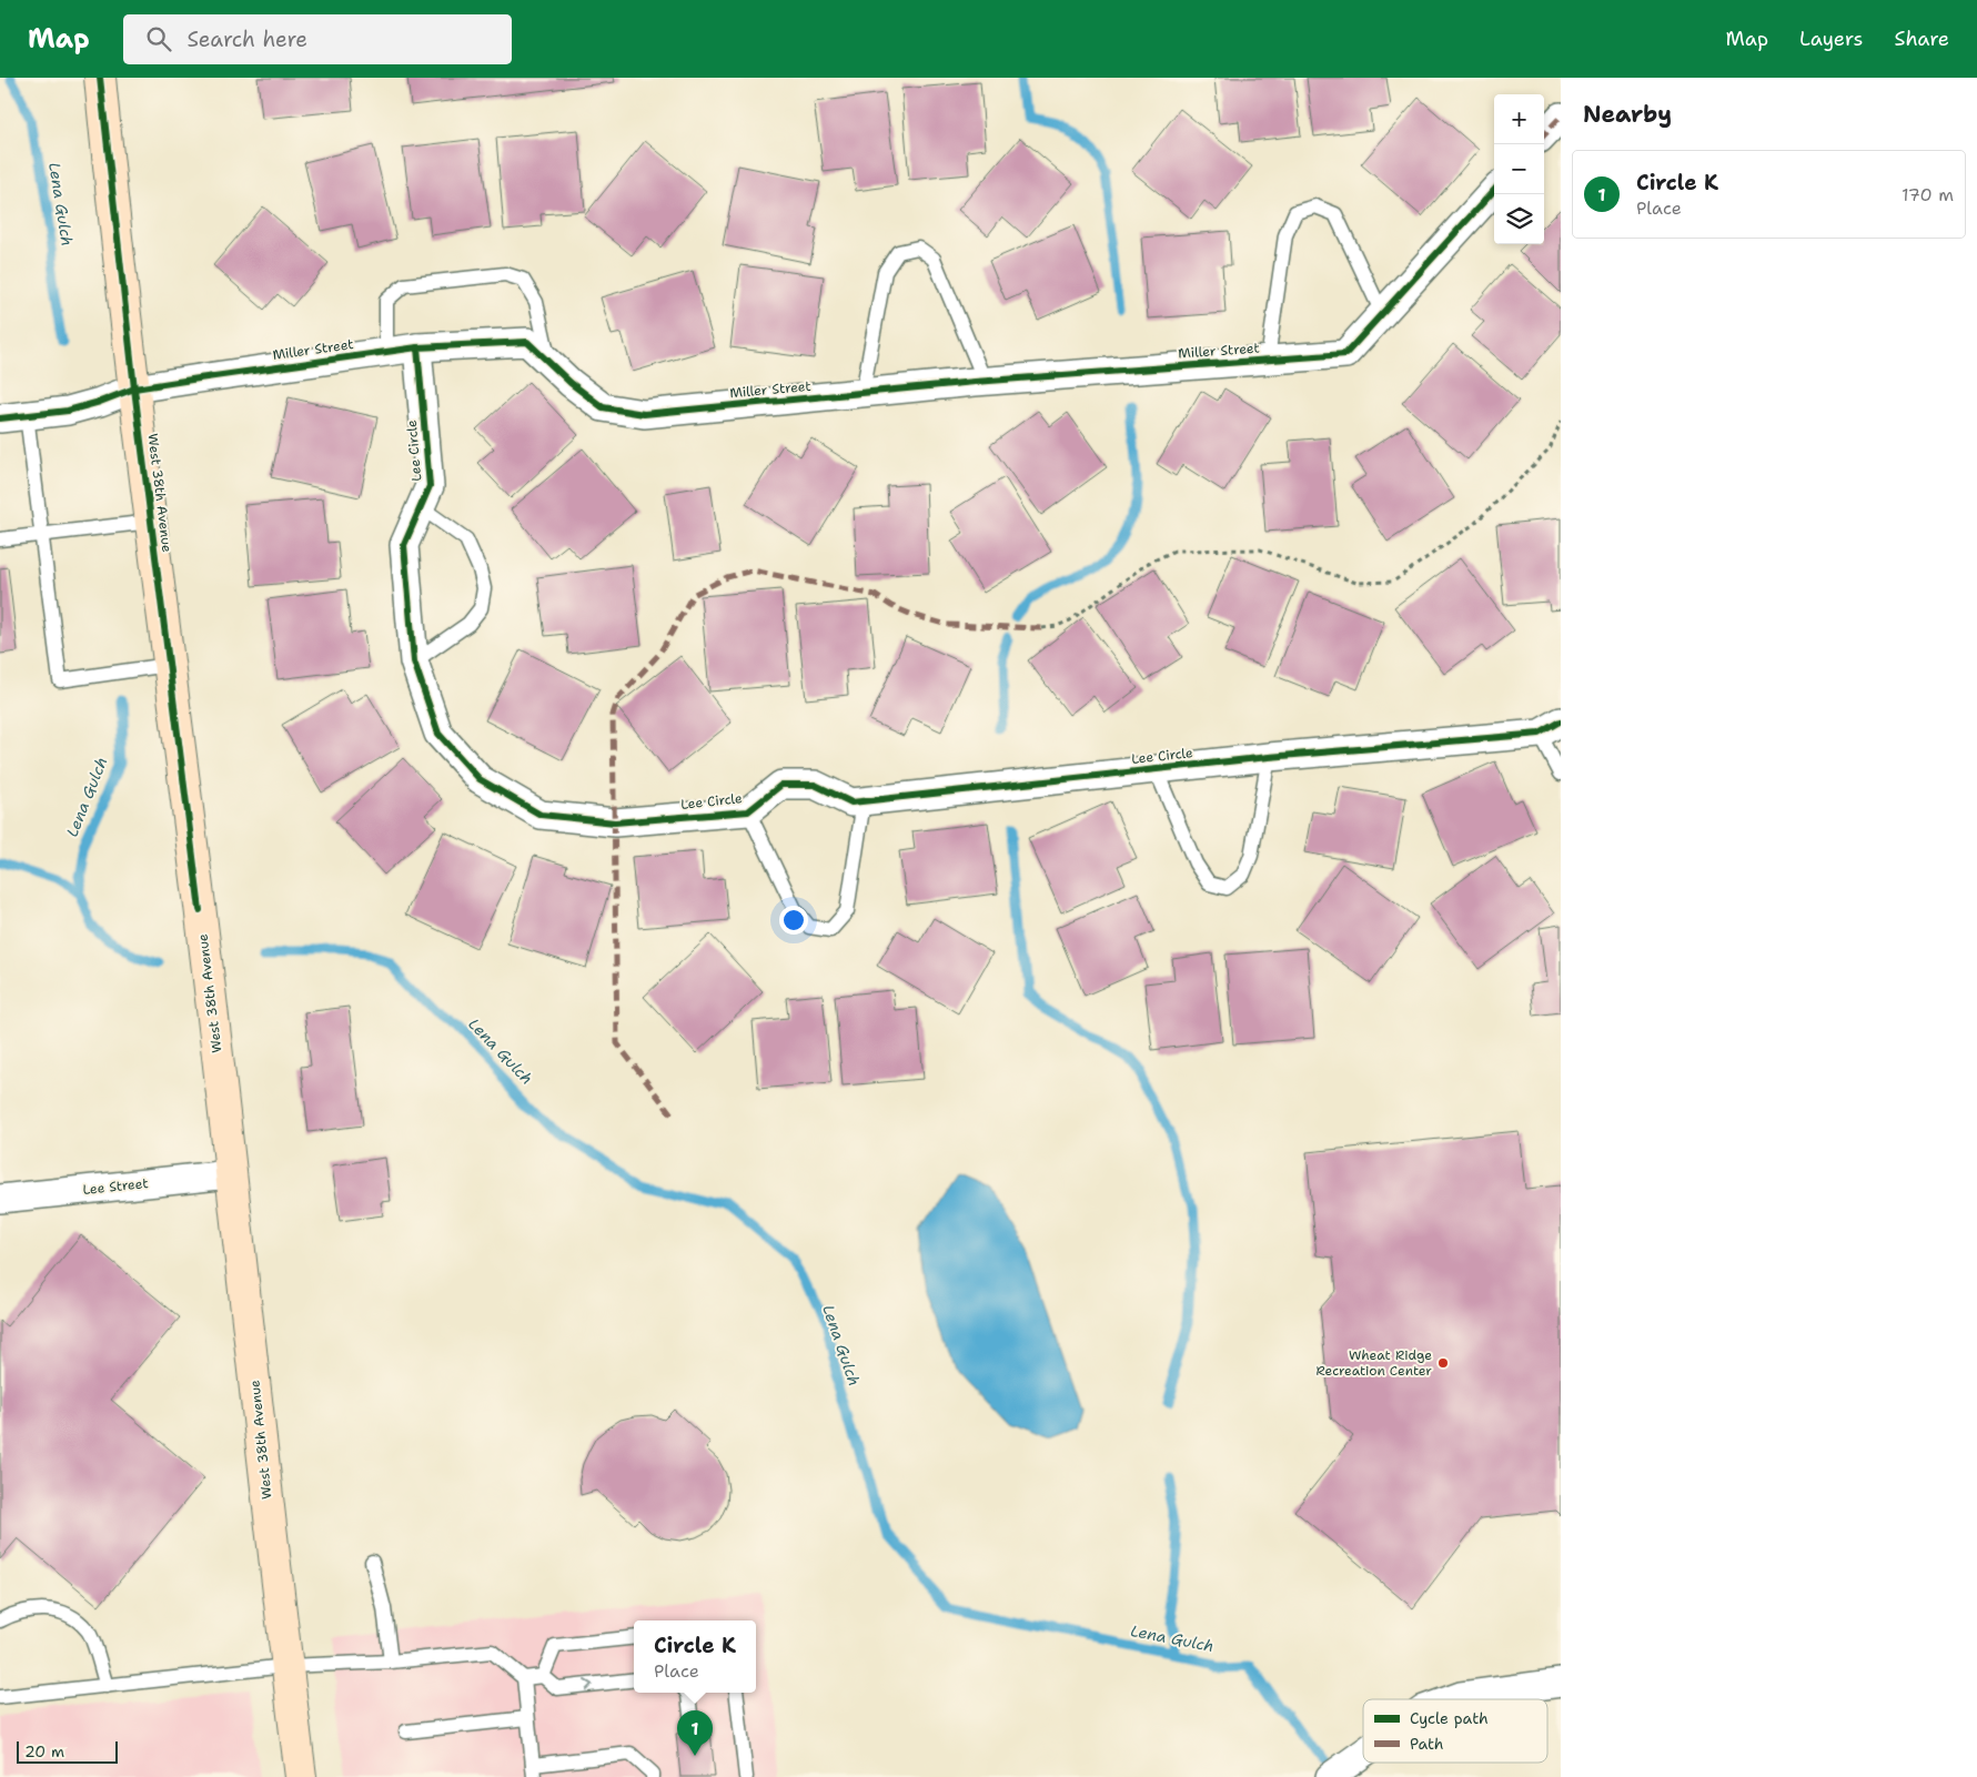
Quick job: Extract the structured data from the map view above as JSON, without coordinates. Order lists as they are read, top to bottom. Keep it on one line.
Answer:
{"streets":{"street":["Miller Street","Lee Circle","West 38th Avenue","Lee Street"]},"crossings":[["Miller Street","Lee Circle"],["Miller Street","West 38th Avenue"],["West 38th Avenue","Lee Street"]],"water":["Lena Gulch"],"places":["Wheat Ridge Recreation Center"],"legend":["Cycle path","Path"],"scale_bar":"20 m","page":{"header":"Map","search":"Search here","nav":["Map","Layers","Share"],"heading":"Nearby","map_buttons":["+","−"],"list":[{"mark":"1","name":"Circle K","note":"Place","value":"170 m"}],"popup":["Circle K","Place"],"pins":"1","scale":"20 m"}}
